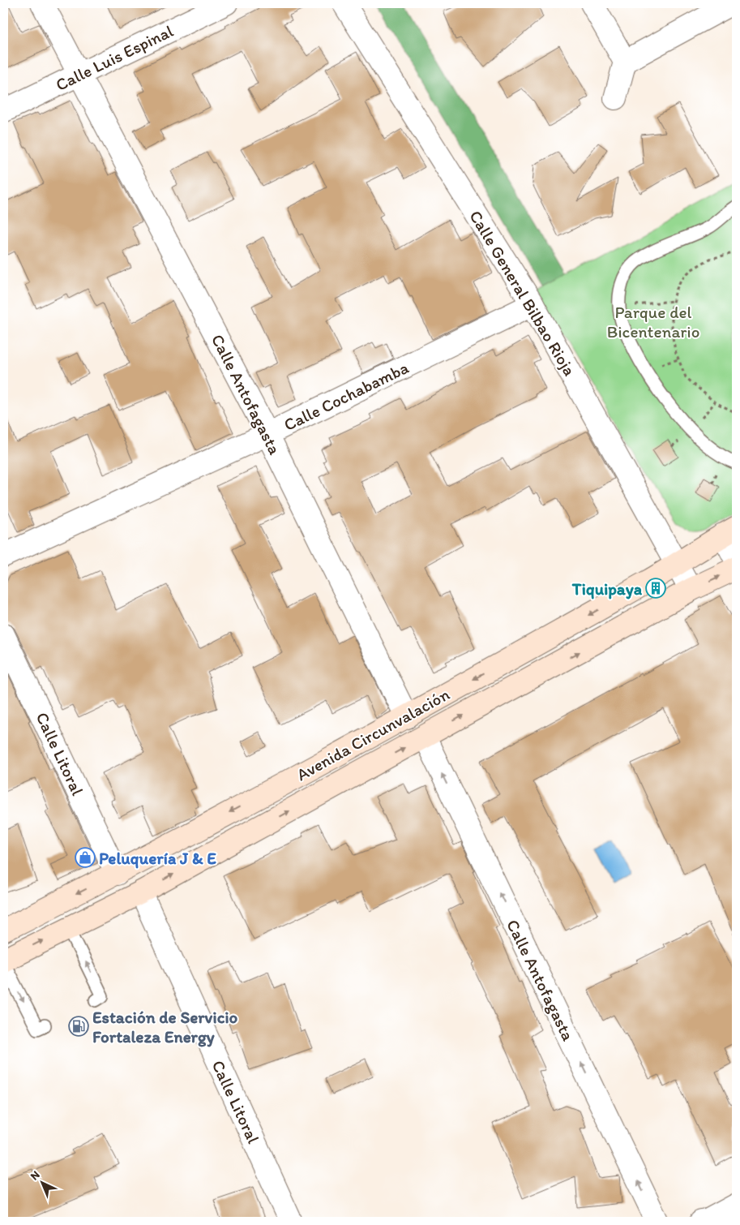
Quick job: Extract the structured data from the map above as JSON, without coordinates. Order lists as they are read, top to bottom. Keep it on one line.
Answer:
{"streets":{"main road":["Avenida Circunvalación"],"street":["Calle Luis Espinal","Calle General Bilbao Rioja","Calle Antofagasta","Calle Cochabamba","Calle Litoral"]},"crossings":[["Calle Luis Espinal","Calle Antofagasta"],["Calle General Bilbao Rioja","Calle Cochabamba"],["Calle General Bilbao Rioja","Avenida Circunvalación"],["Calle Antofagasta","Calle Cochabamba"],["Calle Antofagasta","Avenida Circunvalación"],["Avenida Circunvalación","Calle Litoral"]],"one_way":["Calle Antofagasta"],"parks":["Parque del Bicentenario"],"places":{"building":["Tiquipaya"],"shop":["Peluquería J & E"],"fuel station":["Estación de Servicio Fortaleza Energy"]},"north":"top left"}
